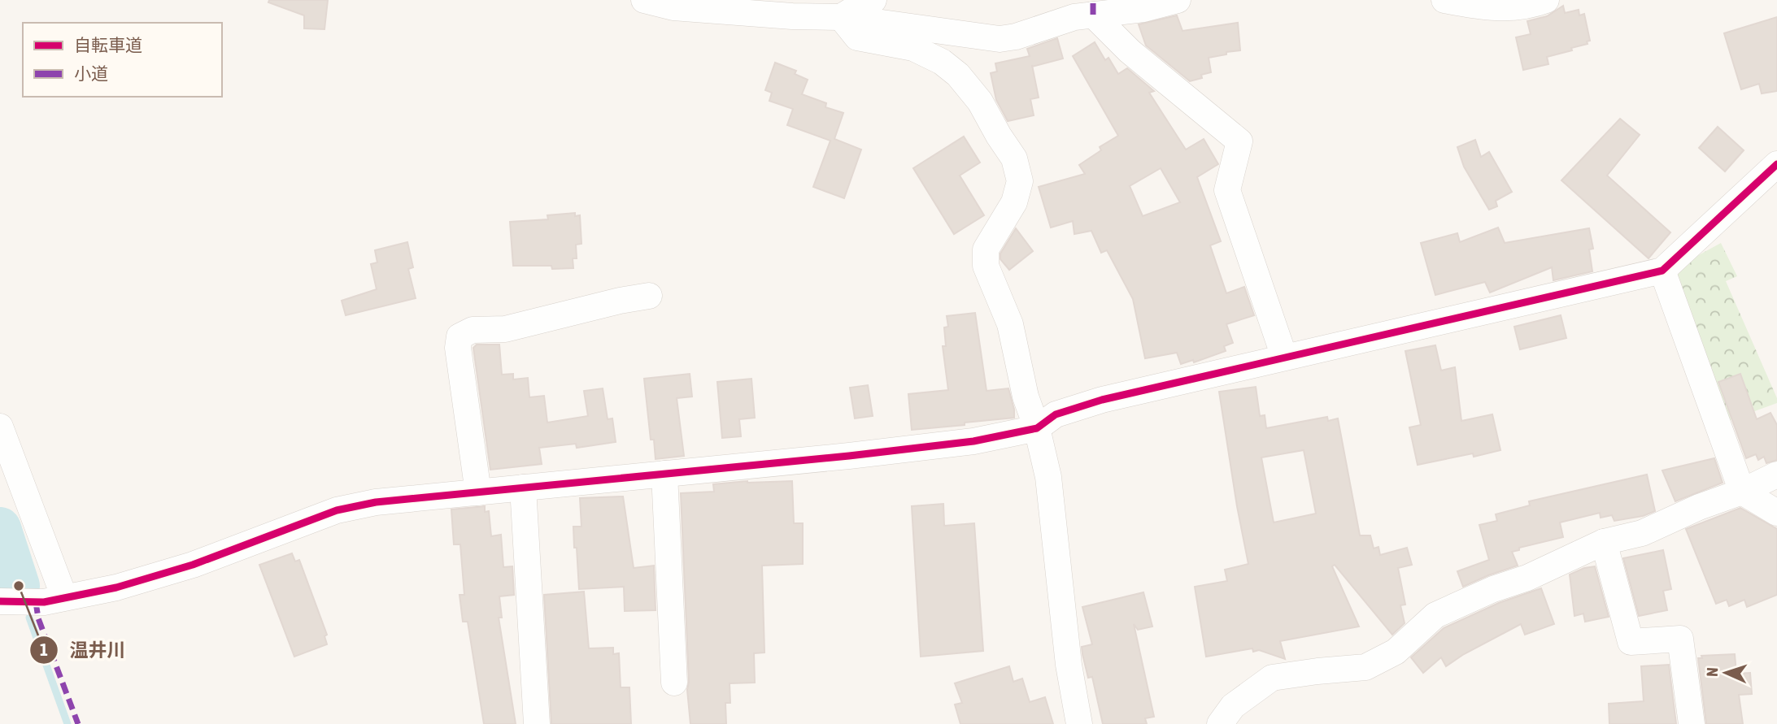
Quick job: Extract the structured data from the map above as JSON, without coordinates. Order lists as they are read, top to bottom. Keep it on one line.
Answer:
{"places":["温井川"],"legend":["自転車道","小道"],"north":"left"}
